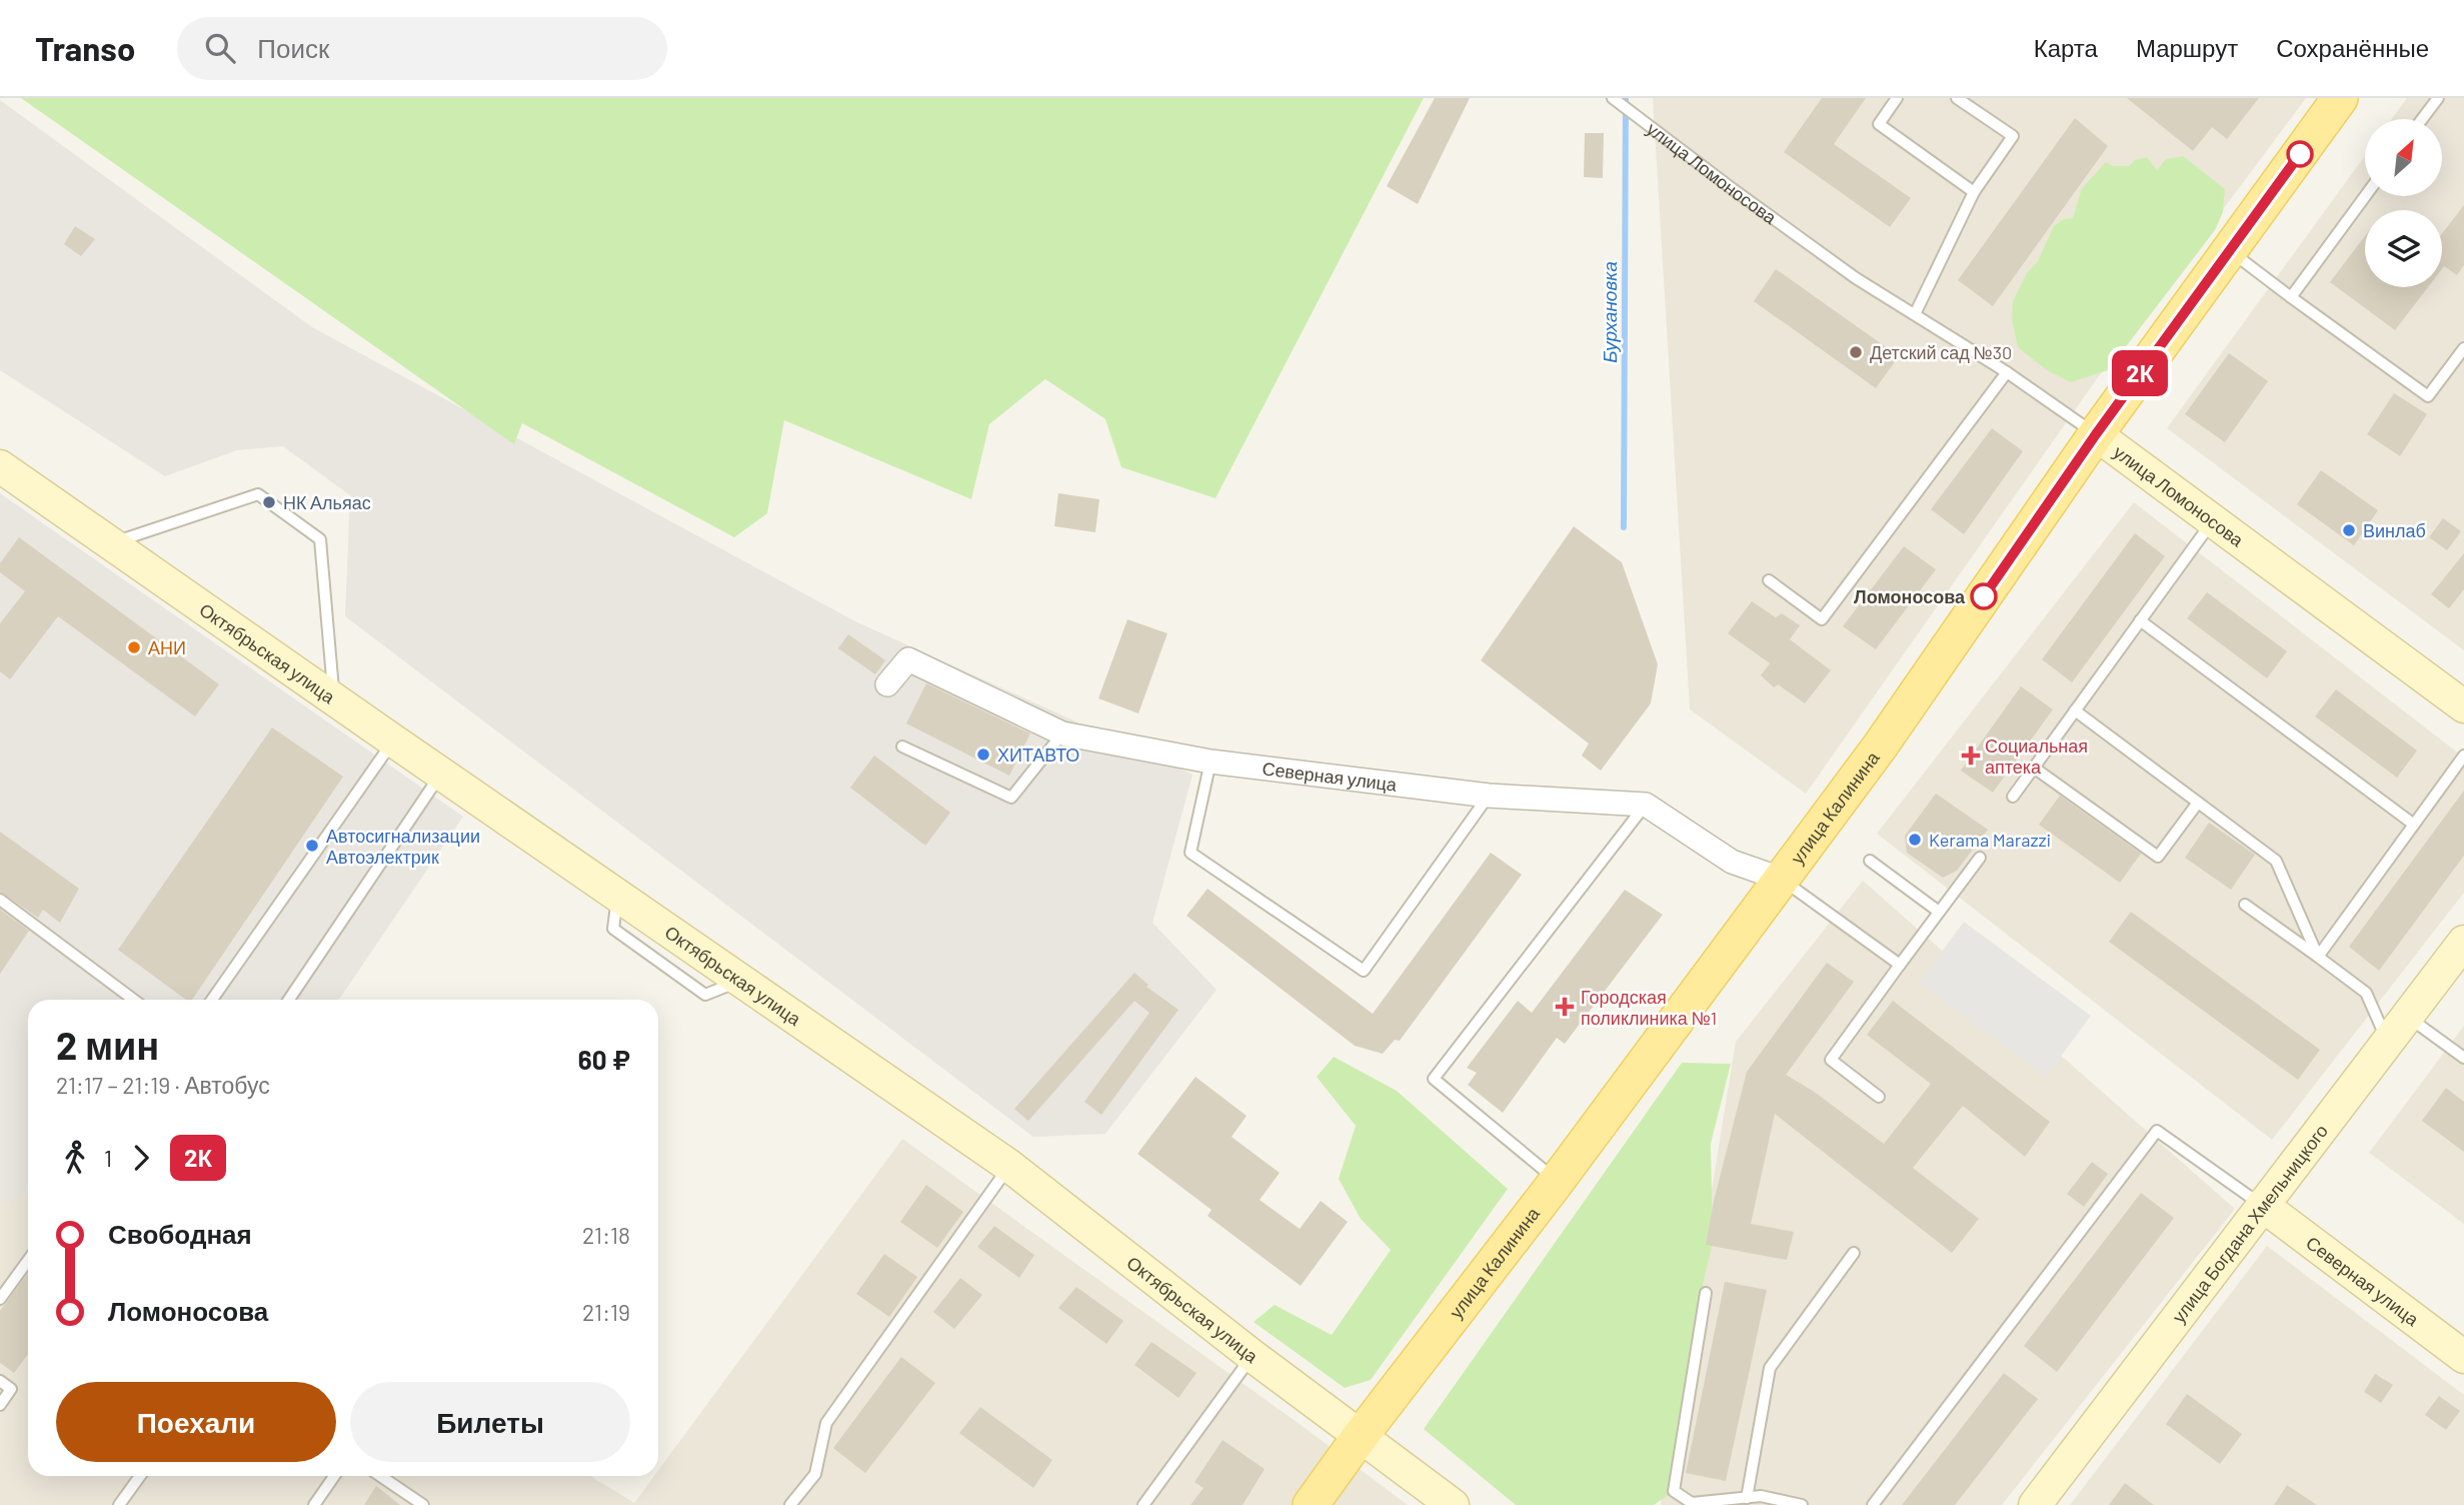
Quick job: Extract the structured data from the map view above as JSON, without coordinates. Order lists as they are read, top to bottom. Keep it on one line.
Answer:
{"streets":{"main road":["улица Ломоносова","Октябрьская улица","Северная улица","улица Калинина","улица Богдана Хмельницкого"]},"crossings":[["улица Ломоносова","улица Калинина"],["Октябрьская улица","улица Калинина"],["Северная улица","улица Богдана Хмельницкого"]],"water":["Бурхановка"],"places":{"other":["Детский сад №30","НК Альяас","Винлаб","Ломоносова","АНИ","ХИТАВТО","Kerama Marazzi","Автосигнализации Автоэлектрик"],"health":["Социальная аптека","Городская поликлиника №1"]},"lines":["bus line 2К"],"north":"top right","page":{"header":"Transo","search":"Поиск","nav":["Карта","Маршрут","Сохранённые"],"on_map":"2К","heading":["2 мин","21:17 – 21:19 · Автобус","60 ₽"],"legs":["1","2К"],"list":[{"name":"Свободная","value":"21:18"},{"name":"Ломоносова","value":"21:19"}],"buttons":["Поехали","Билеты"]}}
